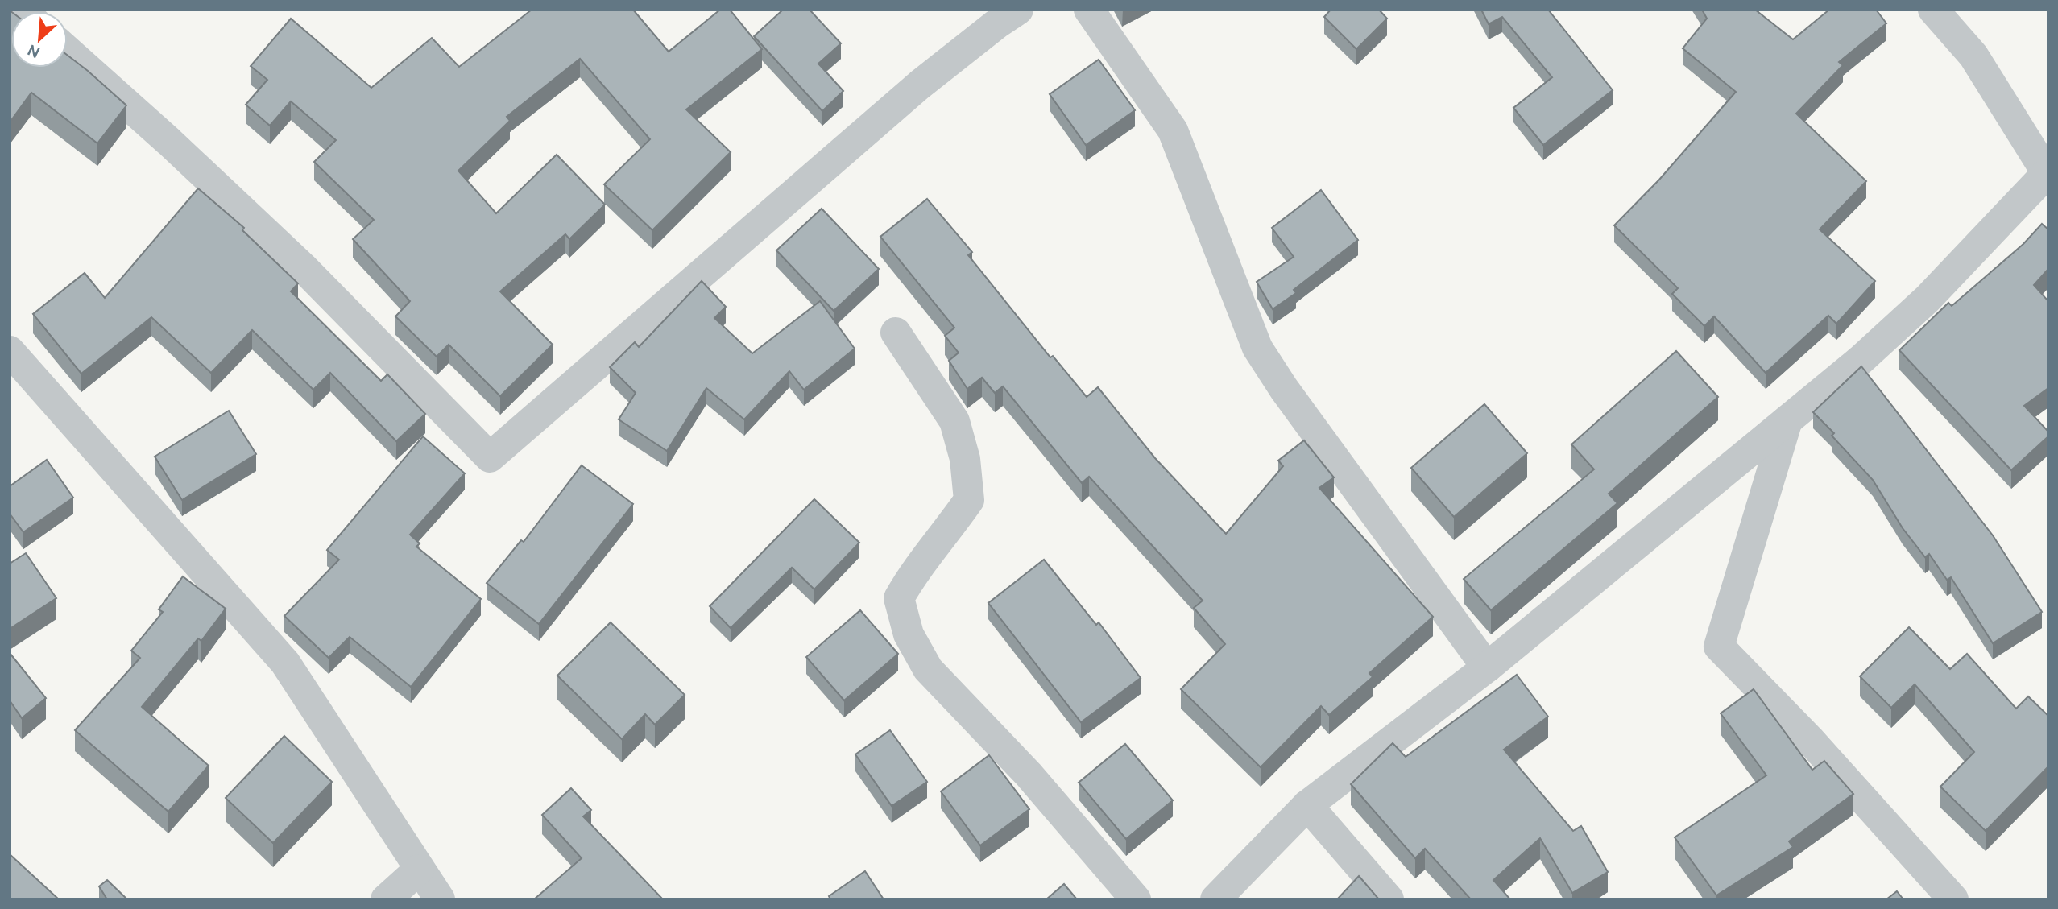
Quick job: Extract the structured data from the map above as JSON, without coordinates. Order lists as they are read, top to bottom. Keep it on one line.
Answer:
{"north":"bottom left"}
